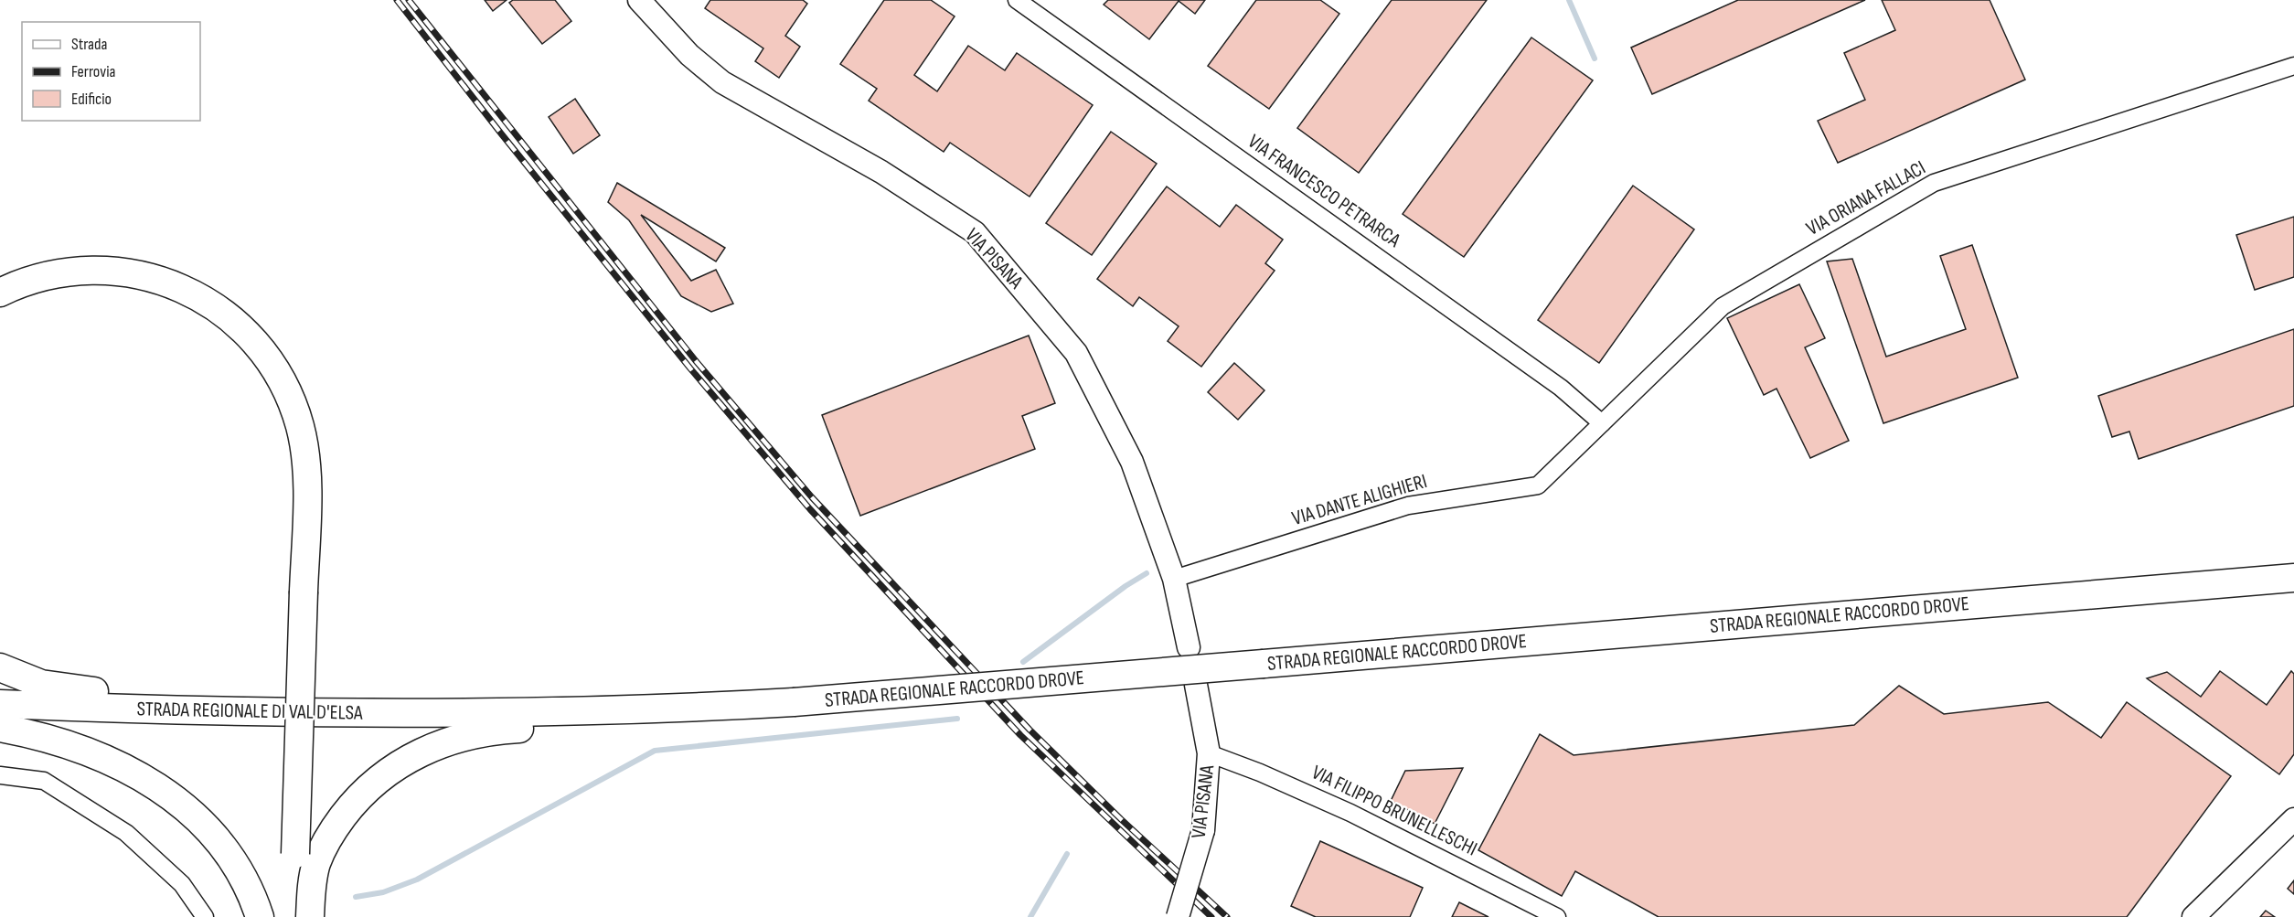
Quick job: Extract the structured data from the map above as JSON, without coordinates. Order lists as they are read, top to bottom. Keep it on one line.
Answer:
{"streets":{"main road":["STRADA REGIONALE RACCORDO DROVE","STRADA REGIONALE DI VAL D'ELSA"],"street":["VIA FRANCESCO PETRARCA","VIA ORIANA FALLACI","VIA PISANA","VIA DANTE ALIGHIERI","VIA FILIPPO BRUNELLESCHI"]},"crossings":[["VIA FRANCESCO PETRARCA","VIA ORIANA FALLACI"],["VIA FRANCESCO PETRARCA","VIA DANTE ALIGHIERI"],["VIA ORIANA FALLACI","VIA DANTE ALIGHIERI"],["VIA PISANA","VIA DANTE ALIGHIERI"],["VIA PISANA","VIA FILIPPO BRUNELLESCHI"],["STRADA REGIONALE RACCORDO DROVE","STRADA REGIONALE DI VAL D'ELSA"]],"legend":["Strada","Ferrovia","Edificio"]}
